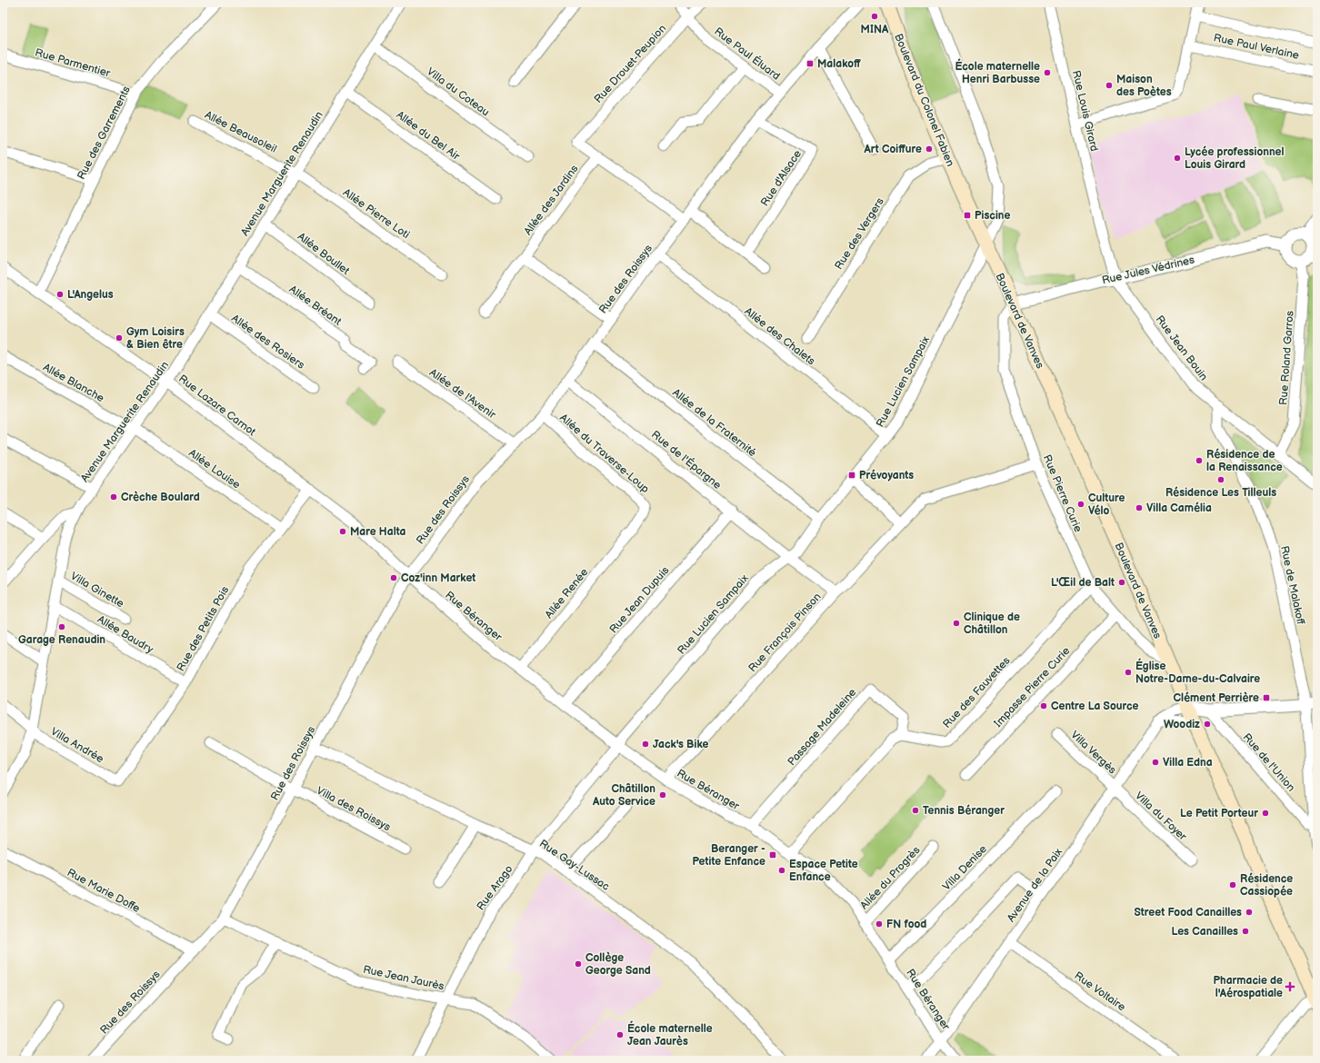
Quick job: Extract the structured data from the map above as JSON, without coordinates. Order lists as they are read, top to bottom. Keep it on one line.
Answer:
{"streets":{"main road":["Boulevard du Colonel Fabien","Boulevard de Vanves"],"street":["Rue Paul Verlaine","Rue Paul Éluard","Rue Parmentier","Rue Drouet-Peupion","Villa du Coteau","Rue Louis Girard","Allée Beausoleil","Rue des Garrements","Allée du Bel Air","Avenue Marguerite Renaudin","Rue d'Alsace","Allée des Jardins","Allée Pierre Loti","Rue des Vergers","Allée Boullet","Rue Jules Védrines","Rue des Roissys","Allée Bréant","Allée des Chalets","Allée des Rosiers","Rue Jean Bouin","Rue Roland Garros","Rue Lucien Sampaix","Allée Blanche","Allée de l'Avenir","Rue Lazare Carnot","Allée de la Fraternité","Allée du Traverse-Loup","Rue de l'Épargne","Allée Louise","Rue Pierre Curie","Rue de Malakoff","Villa Ginette","Allée Renée","Rue Jean Dupuis","Rue Béranger","Rue des Petits Pois","Rue François Pinson","Allée Baudry","Impasse Pierre Curie","Rue des Fauvettes","Passage Madeleine","Villa Andrée","Villa Vergès","Rue de l'Union","Villa des Roissys","Villa du Foyer","Rue Gay-Lussac","Villa Denise","Allée du Progrès","Avenue de la Paix","Rue Arago","Rue Marie Doffe","Rue Jean Jaurès","Rue Voltaire"]},"crossings":[["Rue Paul Éluard","Rue Drouet-Peupion"],["Rue Paul Éluard","Rue des Roissys"],["Rue Parmentier","Rue des Garrements"],["Rue Drouet-Peupion","Allée des Jardins"],["Villa du Coteau","Avenue Marguerite Renaudin"],["Boulevard du Colonel Fabien","Rue des Vergers"],["Boulevard du Colonel Fabien","Boulevard de Vanves"],["Rue Louis Girard","Rue Jean Bouin"],["Allée Beausoleil","Avenue Marguerite Renaudin"],["Allée Beausoleil","Allée Pierre Loti"],["Rue des Garrements","Rue Lazare Carnot"],["Allée du Bel Air","Avenue Marguerite Renaudin"],["Avenue Marguerite Renaudin","Allée Pierre Loti"],["Avenue Marguerite Renaudin","Allée Boullet"],["Avenue Marguerite Renaudin","Allée Bréant"],["Avenue Marguerite Renaudin","Allée des Rosiers"],["Avenue Marguerite Renaudin","Allée Blanche"],["Avenue Marguerite Renaudin","Rue Lazare Carnot"],["Avenue Marguerite Renaudin","Allée Louise"],["Avenue Marguerite Renaudin","Villa Ginette"],["Avenue Marguerite Renaudin","Allée Baudry"],["Avenue Marguerite Renaudin","Villa Andrée"],["Rue d'Alsace","Rue des Roissys"],["Rue Jules Védrines","Boulevard de Vanves"],["Rue Jules Védrines","Rue Jean Bouin"],["Rue Jules Védrines","Rue Roland Garros"],["Rue Jules Védrines","Rue Pierre Curie"],["Rue des Roissys","Allée des Chalets"],["Rue des Roissys","Allée de l'Avenir"],["Rue des Roissys","Rue Lazare Carnot"],["Rue des Roissys","Allée de la Fraternité"],["Rue des Roissys","Allée du Traverse-Loup"],["Rue des Roissys","Rue de l'Épargne"],["Rue des Roissys","Rue Béranger"],["Rue des Roissys","Villa des Roissys"],["Rue des Roissys","Rue Gay-Lussac"],["Rue des Roissys","Rue Marie Doffe"],["Rue des Roissys","Rue Jean Jaurès"],["Boulevard de Vanves","Rue Lucien Sampaix"],["Boulevard de Vanves","Rue Pierre Curie"],["Boulevard de Vanves","Avenue de la Paix"],["Allée des Chalets","Rue Lucien Sampaix"],["Rue Jean Bouin","Rue Roland Garros"],["Rue Jean Bouin","Rue de Malakoff"],["Rue Lucien Sampaix","Allée de la Fraternité"],["Rue Lucien Sampaix","Rue de l'Épargne"],["Rue Lucien Sampaix","Rue Béranger"],["Rue Lucien Sampaix","Rue Arago"],["Allée Blanche","Allée Louise"],["Rue Lazare Carnot","Rue Béranger"],["Rue Lazare Carnot","Rue des Petits Pois"],["Allée du Traverse-Loup","Allée Renée"],["Rue de l'Épargne","Rue Jean Dupuis"],["Rue de l'Épargne","Rue François Pinson"],["Allée Louise","Rue des Petits Pois"],["Rue Pierre Curie","Rue François Pinson"],["Rue Pierre Curie","Impasse Pierre Curie"],["Rue Pierre Curie","Rue des Fauvettes"],["Rue de Malakoff","Rue de l'Union"],["Allée Renée","Rue Béranger"],["Rue Jean Dupuis","Rue Béranger"],["Rue Béranger","Rue François Pinson"],["Rue Béranger","Passage Madeleine"],["Rue Béranger","Villa Denise"],["Rue Béranger","Allée du Progrès"],["Rue Béranger","Avenue de la Paix"],["Rue Béranger","Rue Arago"],["Rue des Petits Pois","Allée Baudry"],["Rue des Petits Pois","Villa Andrée"],["Rue des Fauvettes","Passage Madeleine"],["Villa Vergès","Villa du Foyer"],["Villa Vergès","Avenue de la Paix"],["Villa du Foyer","Avenue de la Paix"],["Rue Gay-Lussac","Rue Arago"],["Avenue de la Paix","Rue Voltaire"],["Rue Arago","Rue Jean Jaurès"]],"places":{"other":["MINA","École maternelle Henri Barbusse","Maison des Poètes","Art Coiffure","Lycée professionnel Louis Girard","L'Angelus","Gym Loisirs & Bien être","Résidence de la Renaissance","Résidence Les Tilleuls","Crèche Boulard","Culture Vélo","Villa Camélia","Mare Halta","Coz'inn Market","L'Œil de Balt","Clinique de Châtillon","Garage Renaudin","Église Notre-Dame-du-Calvaire","Centre La Source","Woodiz","Jack's Bike","Villa Edna","Châtillon Auto Service","Tennis Béranger","Le Petit Porteur","Espace Petite Enfance","Résidence Cassiopée","Street Food Canailles","FN food","Les Canailles","Collège George Sand","École maternelle Jean Jaurès"],"transit":["Malakoff","Piscine","Prévoyants","Clément Perrière","Beranger - Petite Enfance"],"health":["Pharmacie de l'Aérospatiale"]}}
